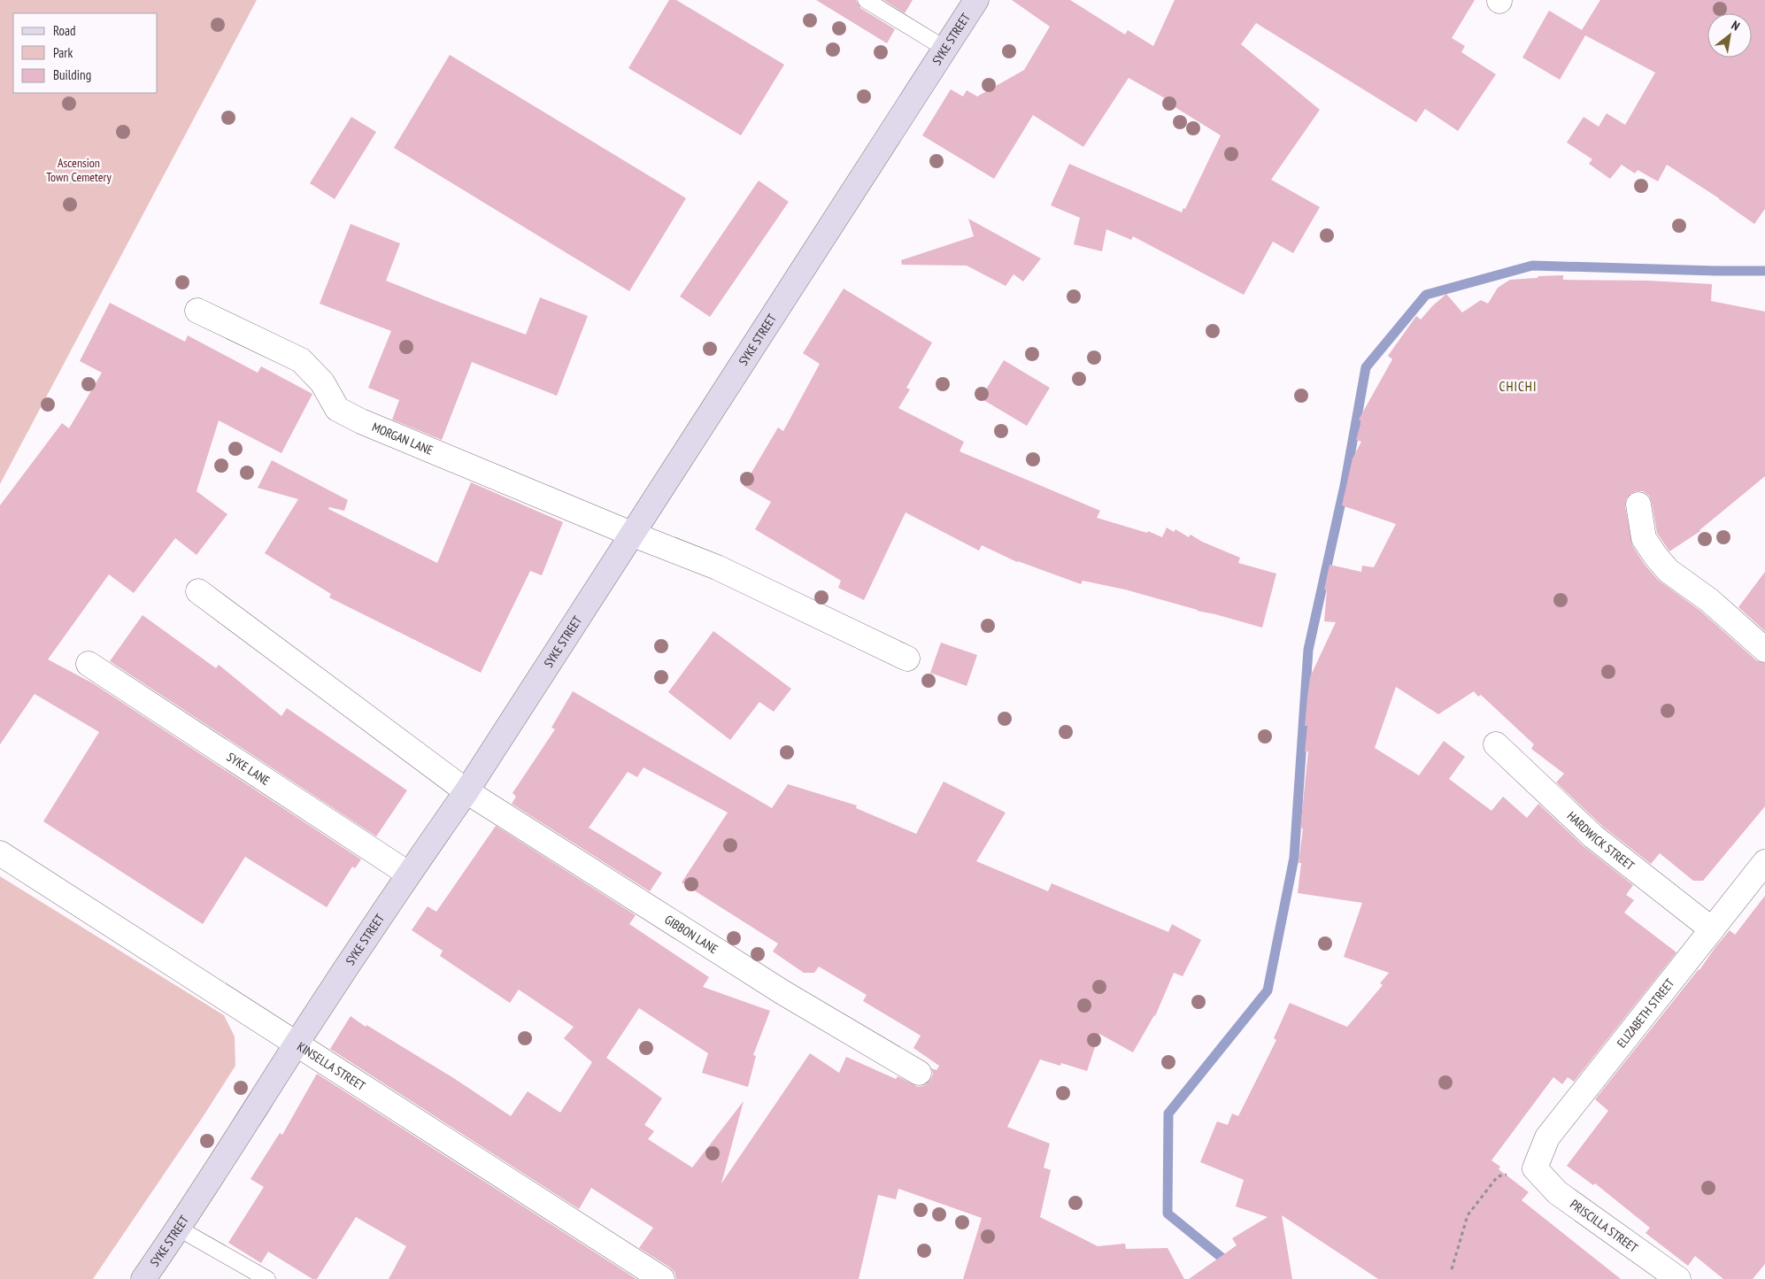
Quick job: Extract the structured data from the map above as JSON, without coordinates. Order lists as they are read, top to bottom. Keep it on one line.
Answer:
{"streets":{"main road":["SYKE STREET"],"street":["MORGAN LANE","SYKE LANE","HARDWICK STREET","GIBBON LANE","ELIZABETH STREET","KINSELLA STREET","PRISCILLA STREET"]},"crossings":[["SYKE STREET","MORGAN LANE"],["SYKE STREET","SYKE LANE"],["SYKE STREET","GIBBON LANE"],["SYKE STREET","KINSELLA STREET"],["HARDWICK STREET","ELIZABETH STREET"],["ELIZABETH STREET","PRISCILLA STREET"]],"districts":["CHICHI"],"parks":["Ascension Town Cemetery"],"legend":["Road","Park","Building"],"north":"top right"}
